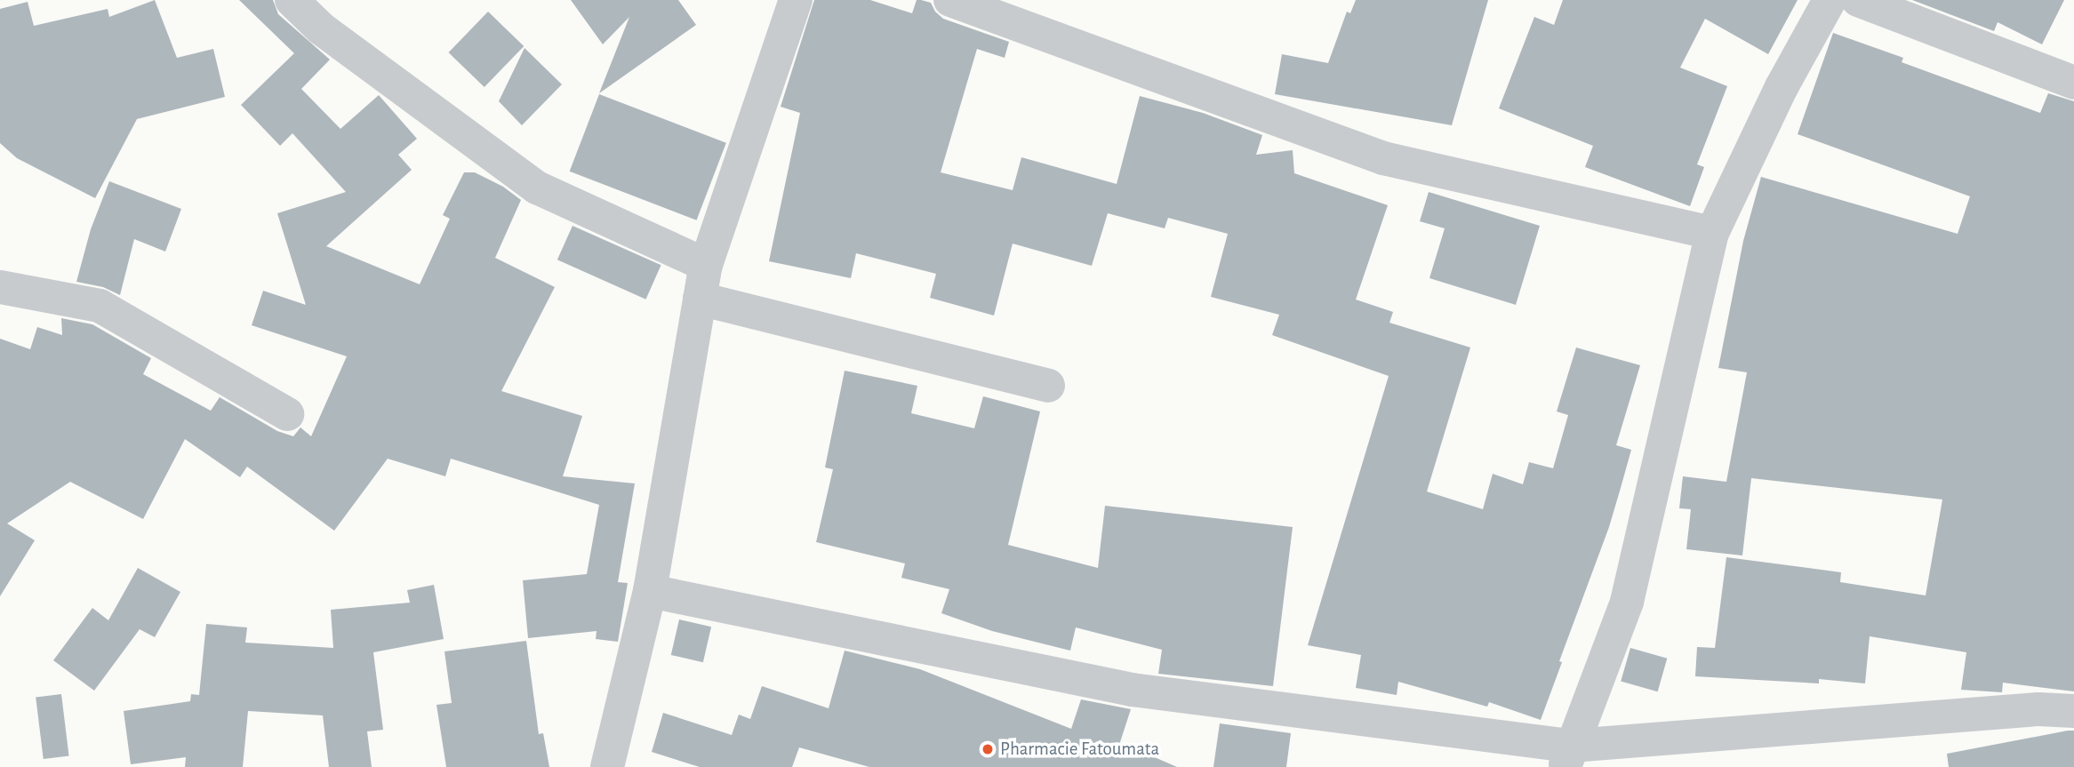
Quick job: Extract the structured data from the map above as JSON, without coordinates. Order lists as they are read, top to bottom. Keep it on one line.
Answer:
{"places":["Pharmacie Fatoumata"]}
